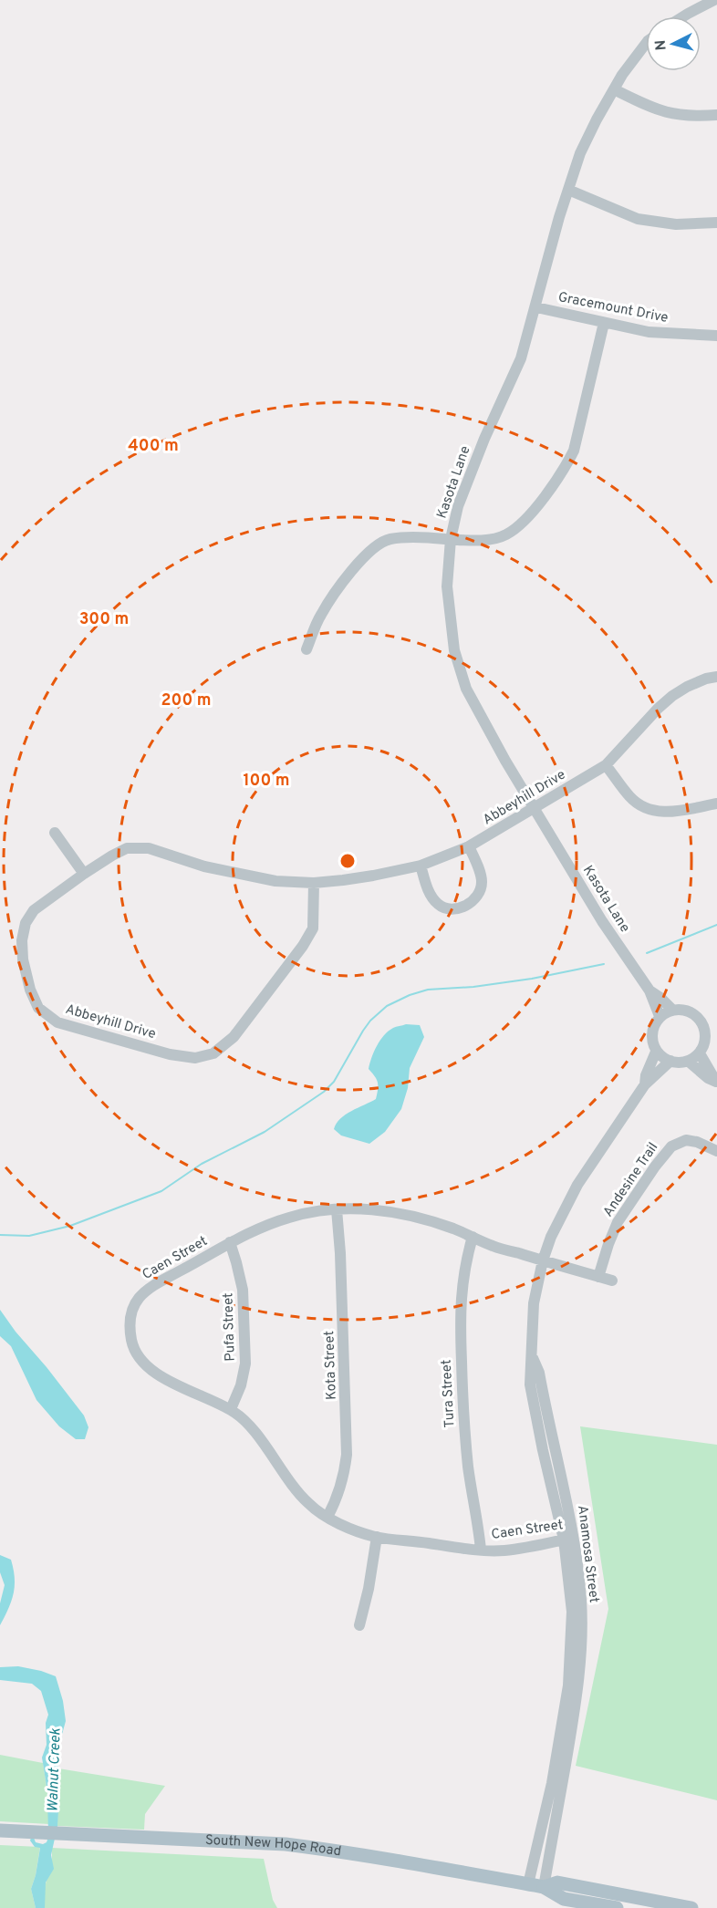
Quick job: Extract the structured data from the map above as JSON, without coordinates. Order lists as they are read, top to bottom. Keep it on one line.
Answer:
{"streets":{"main road":["South New Hope Road"],"street":["Gracemount Drive","Kasota Lane","Abbeyhill Drive","Andesine Trail","Caen Street","Pufa Street","Kota Street","Tura Street","Anamosa Street"]},"crossings":[["Gracemount Drive","Kasota Lane"],["Kasota Lane","Abbeyhill Drive"],["Kasota Lane","Anamosa Street"],["Andesine Trail","Caen Street"],["Caen Street","Pufa Street"],["Caen Street","Kota Street"],["Caen Street","Tura Street"],["Caen Street","Anamosa Street"],["Anamosa Street","South New Hope Road"]],"water":["Walnut Creek"],"north":"left","rings":["400 m","300 m","200 m","100 m"]}
